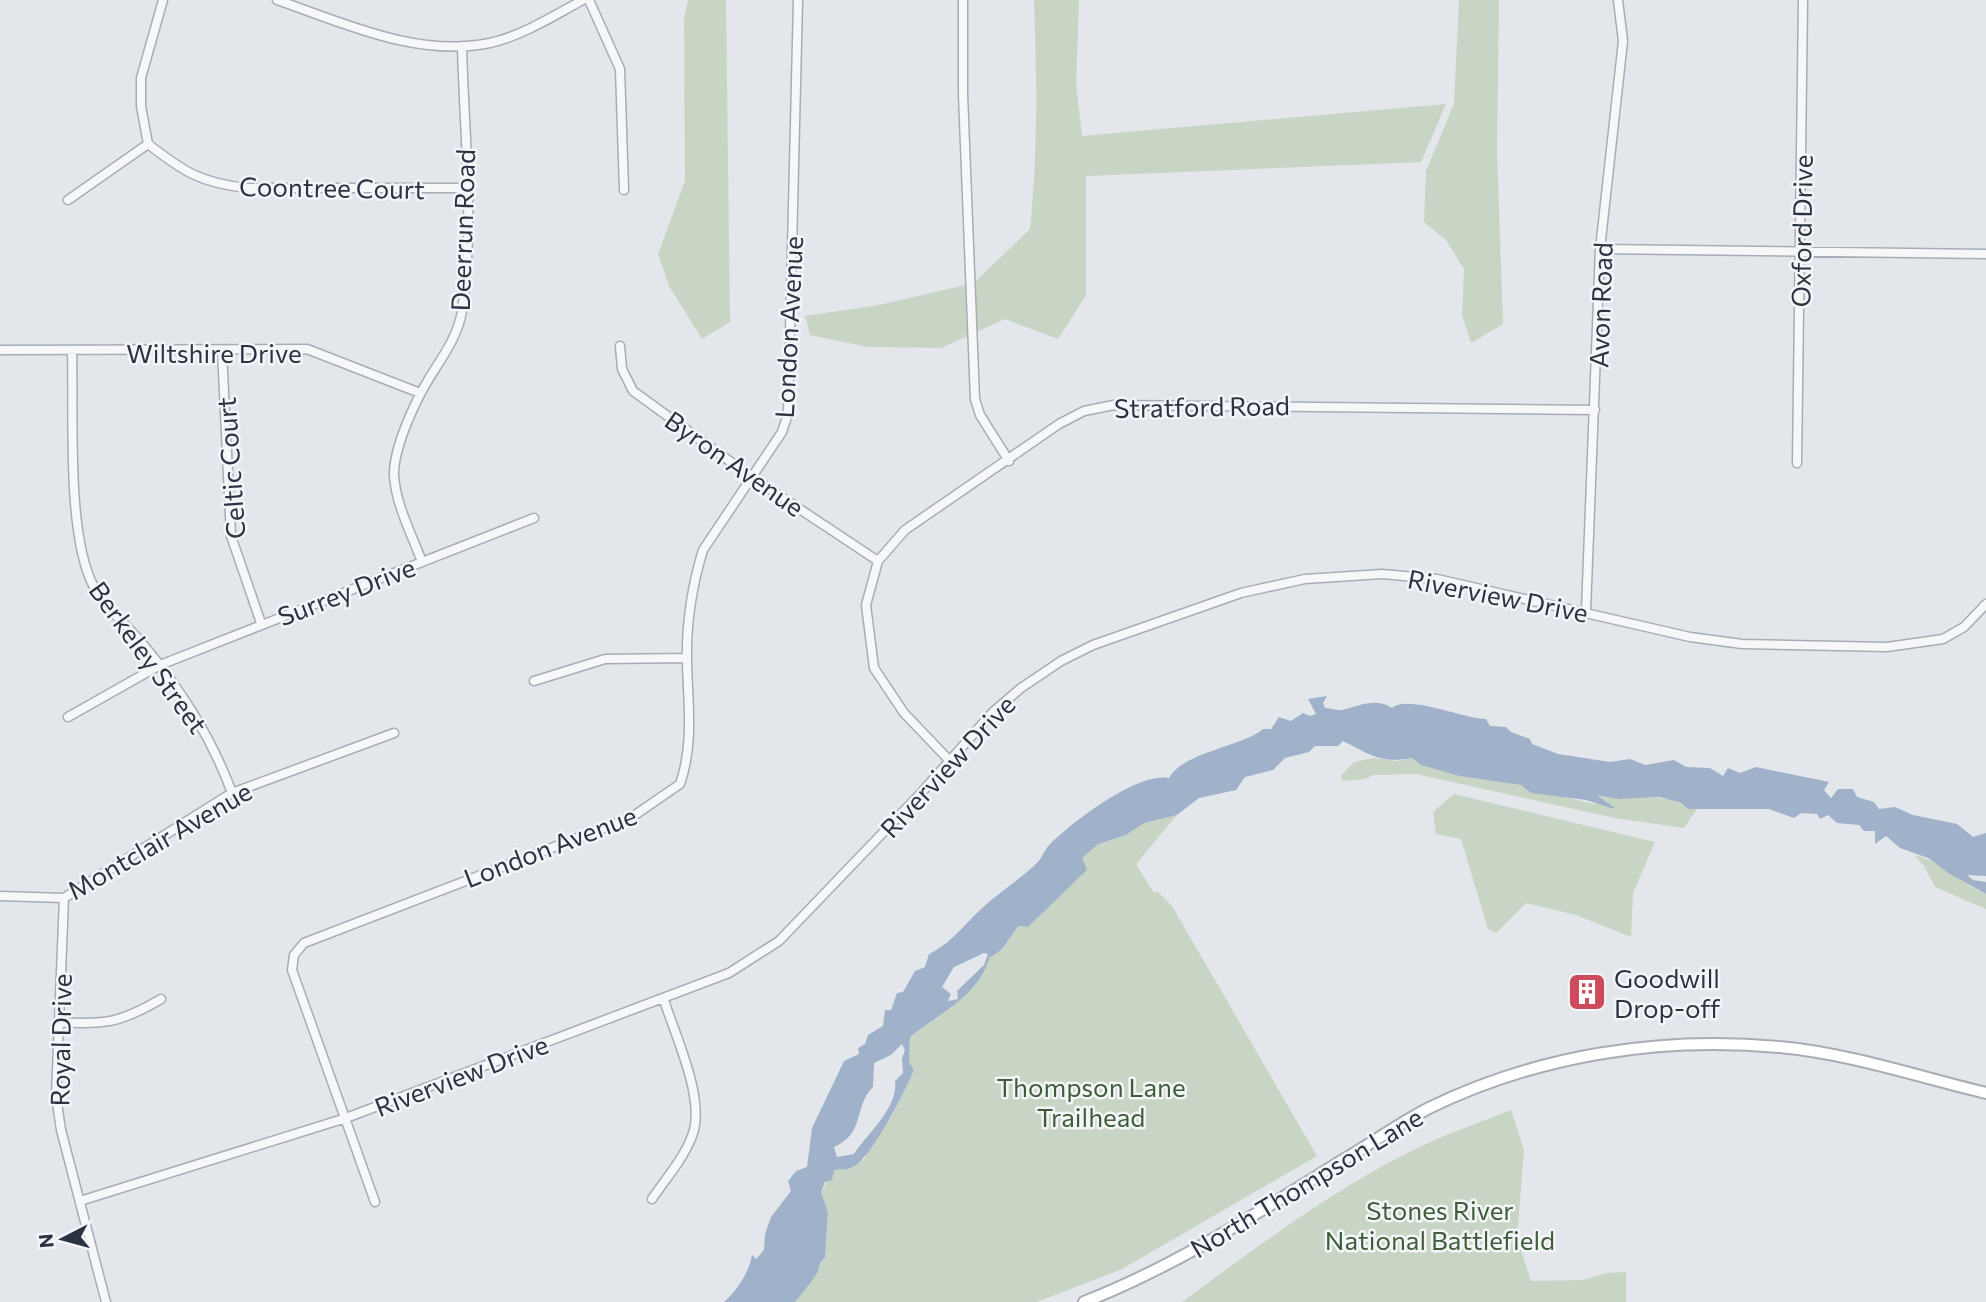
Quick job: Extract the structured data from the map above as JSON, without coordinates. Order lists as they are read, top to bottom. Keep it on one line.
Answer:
{"streets":{"main road":["North Thompson Lane"],"street":["Coontree Court","Deerrun Road","Oxford Drive","Avon Road","London Avenue","Wiltshire Drive","Stratford Road","Byron Avenue","Celtic Court","Surrey Drive","Riverview Drive","Berkeley Street","Montclair Avenue","Royal Drive"]},"crossings":[["Coontree Court","Deerrun Road"],["Deerrun Road","Wiltshire Drive"],["Deerrun Road","Surrey Drive"],["Avon Road","Stratford Road"],["Avon Road","Riverview Drive"],["London Avenue","Byron Avenue"],["London Avenue","Riverview Drive"],["Wiltshire Drive","Celtic Court"],["Wiltshire Drive","Berkeley Street"],["Stratford Road","Byron Avenue"],["Stratford Road","Riverview Drive"],["Celtic Court","Surrey Drive"],["Surrey Drive","Berkeley Street"],["Riverview Drive","Royal Drive"],["Berkeley Street","Montclair Avenue"],["Montclair Avenue","Royal Drive"]],"parks":["Thompson Lane Trailhead","Stones River National Battlefield"],"places":{"building":["Goodwill Drop-off"]},"north":"left"}
